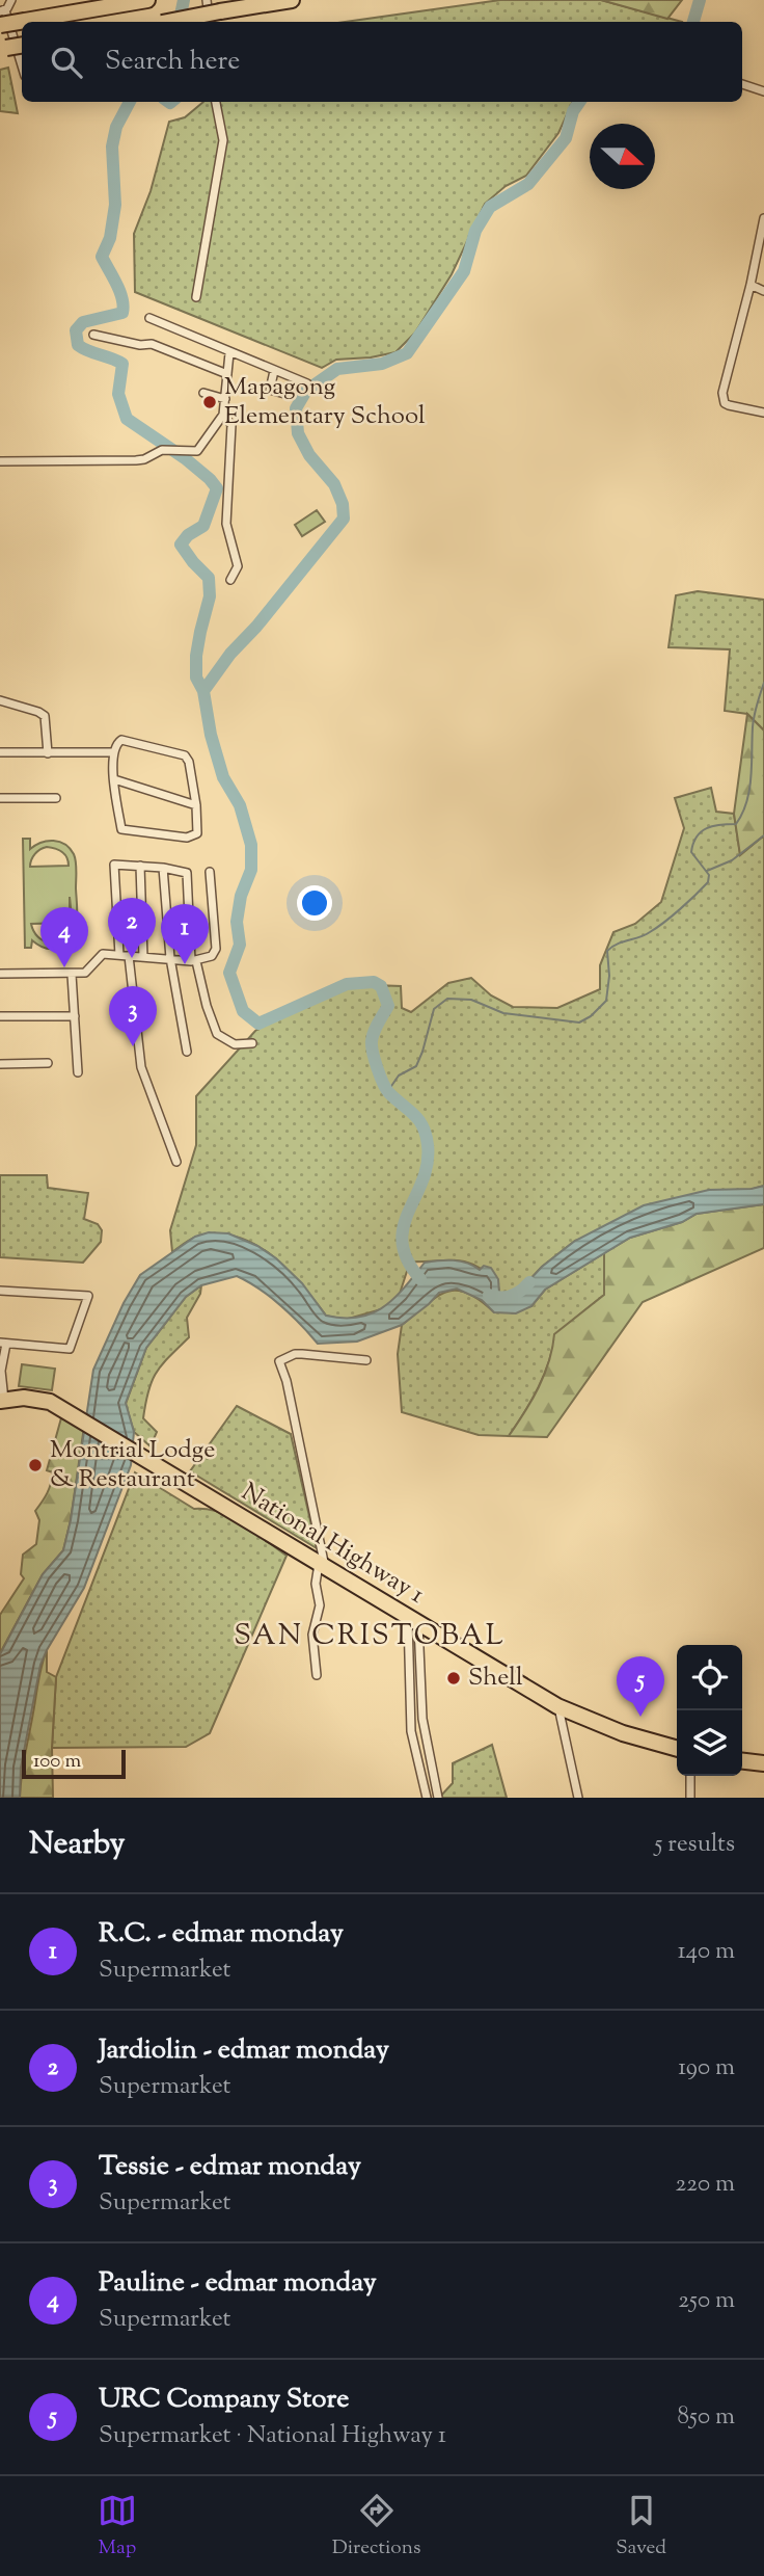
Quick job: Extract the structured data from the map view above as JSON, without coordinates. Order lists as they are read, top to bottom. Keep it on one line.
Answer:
{"streets":{"highway":["National Highway 1"]},"districts":["SAN CRISTOBAL"],"places":["Mapagong Elementary School","Montrial Lodge & Restaurant","Shell"],"scale_bar":"100 m","north":"right","page":{"search":"Search here","pins":["2","1","4","3","5"],"scale":"100 m","heading":["Nearby","5 results"],"list":[{"mark":"1","name":"R.C. - edmar monday","note":"Supermarket","value":"140 m"},{"mark":"2","name":"Jardiolin - edmar monday","note":"Supermarket","value":"190 m"},{"mark":"3","name":"Tessie - edmar monday","note":"Supermarket","value":"220 m"},{"mark":"4","name":"Pauline - edmar monday","note":"Supermarket","value":"250 m"},{"mark":"5","name":"URC Company Store","note":"Supermarket · National Highway 1","value":"850 m"}],"nav":["Map","Directions","Saved"]}}
